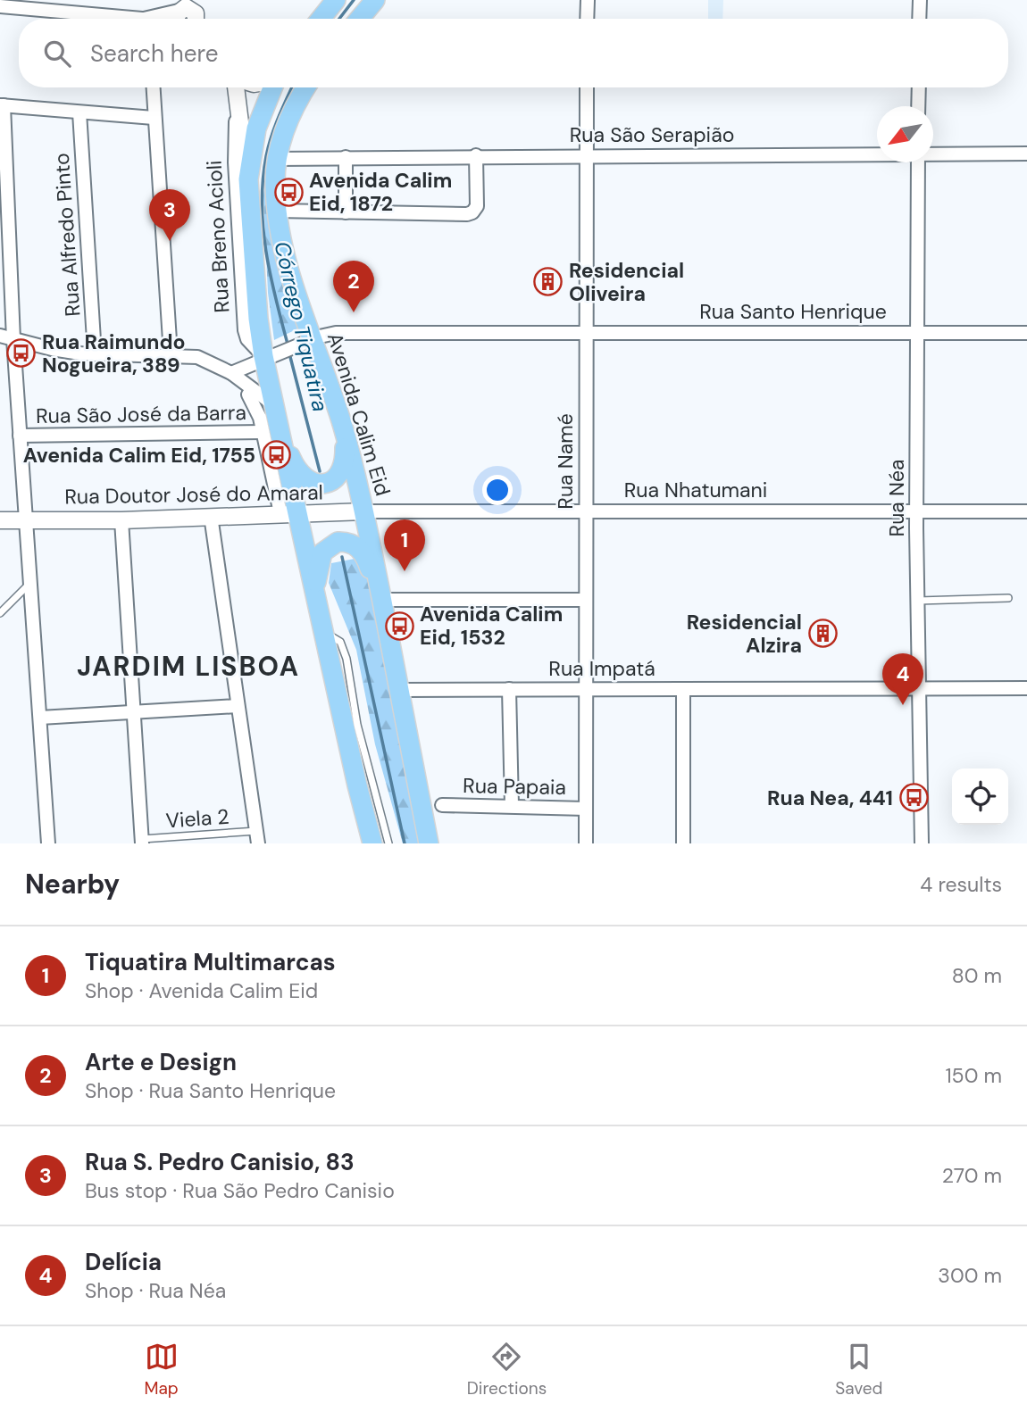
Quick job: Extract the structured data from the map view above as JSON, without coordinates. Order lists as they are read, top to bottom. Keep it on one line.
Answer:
{"streets":{"main road":["Avenida Calim Eid"],"street":["Rua São Serapião","Rua Alfredo Pinto","Rua Breno Acioli","Rua Santo Henrique","Rua São José da Barra","Rua Namé","Rua Nhatumani","Rua Doutor José do Amaral","Rua Néa","Rua Impatá","Rua Papaia"],"lane":["Viela 2"]},"crossings":[["Rua São Serapião","Avenida Calim Eid"],["Rua São Serapião","Rua Namé"],["Rua Breno Acioli","Rua Santo Henrique"],["Rua Santo Henrique","Avenida Calim Eid"],["Rua Santo Henrique","Rua Namé"],["Rua Santo Henrique","Rua Néa"],["Avenida Calim Eid","Rua Nhatumani"],["Avenida Calim Eid","Rua Doutor José do Amaral"],["Avenida Calim Eid","Rua Impatá"],["Rua Namé","Rua Nhatumani"],["Rua Namé","Rua Impatá"],["Rua Namé","Rua Papaia"],["Rua Nhatumani","Rua Doutor José do Amaral"],["Rua Nhatumani","Rua Néa"],["Rua Néa","Rua Impatá"]],"districts":["JARDIM LISBOA"],"water":["Córrego Tiquatira"],"places":{"bus stop":["Avenida Calim Eid, 1872","Rua Raimundo Nogueira, 389","Avenida Calim Eid, 1755","Avenida Calim Eid, 1532","Rua Nea, 441"],"building":["Residencial Oliveira","Residencial Alzira"]},"north":"bottom left","page":{"search":"Search here","pins":["3","2","1","4"],"heading":["Nearby","4 results"],"list":[{"mark":"1","name":"Tiquatira Multimarcas","note":"Shop · Avenida Calim Eid","value":"80 m"},{"mark":"2","name":"Arte e Design","note":"Shop · Rua Santo Henrique","value":"150 m"},{"mark":"3","name":"Rua S. Pedro Canisio, 83","note":"Bus stop · Rua São Pedro Canisio","value":"270 m"},{"mark":"4","name":"Delícia","note":"Shop · Rua Néa","value":"300 m"}],"nav":["Map","Directions","Saved"]}}
